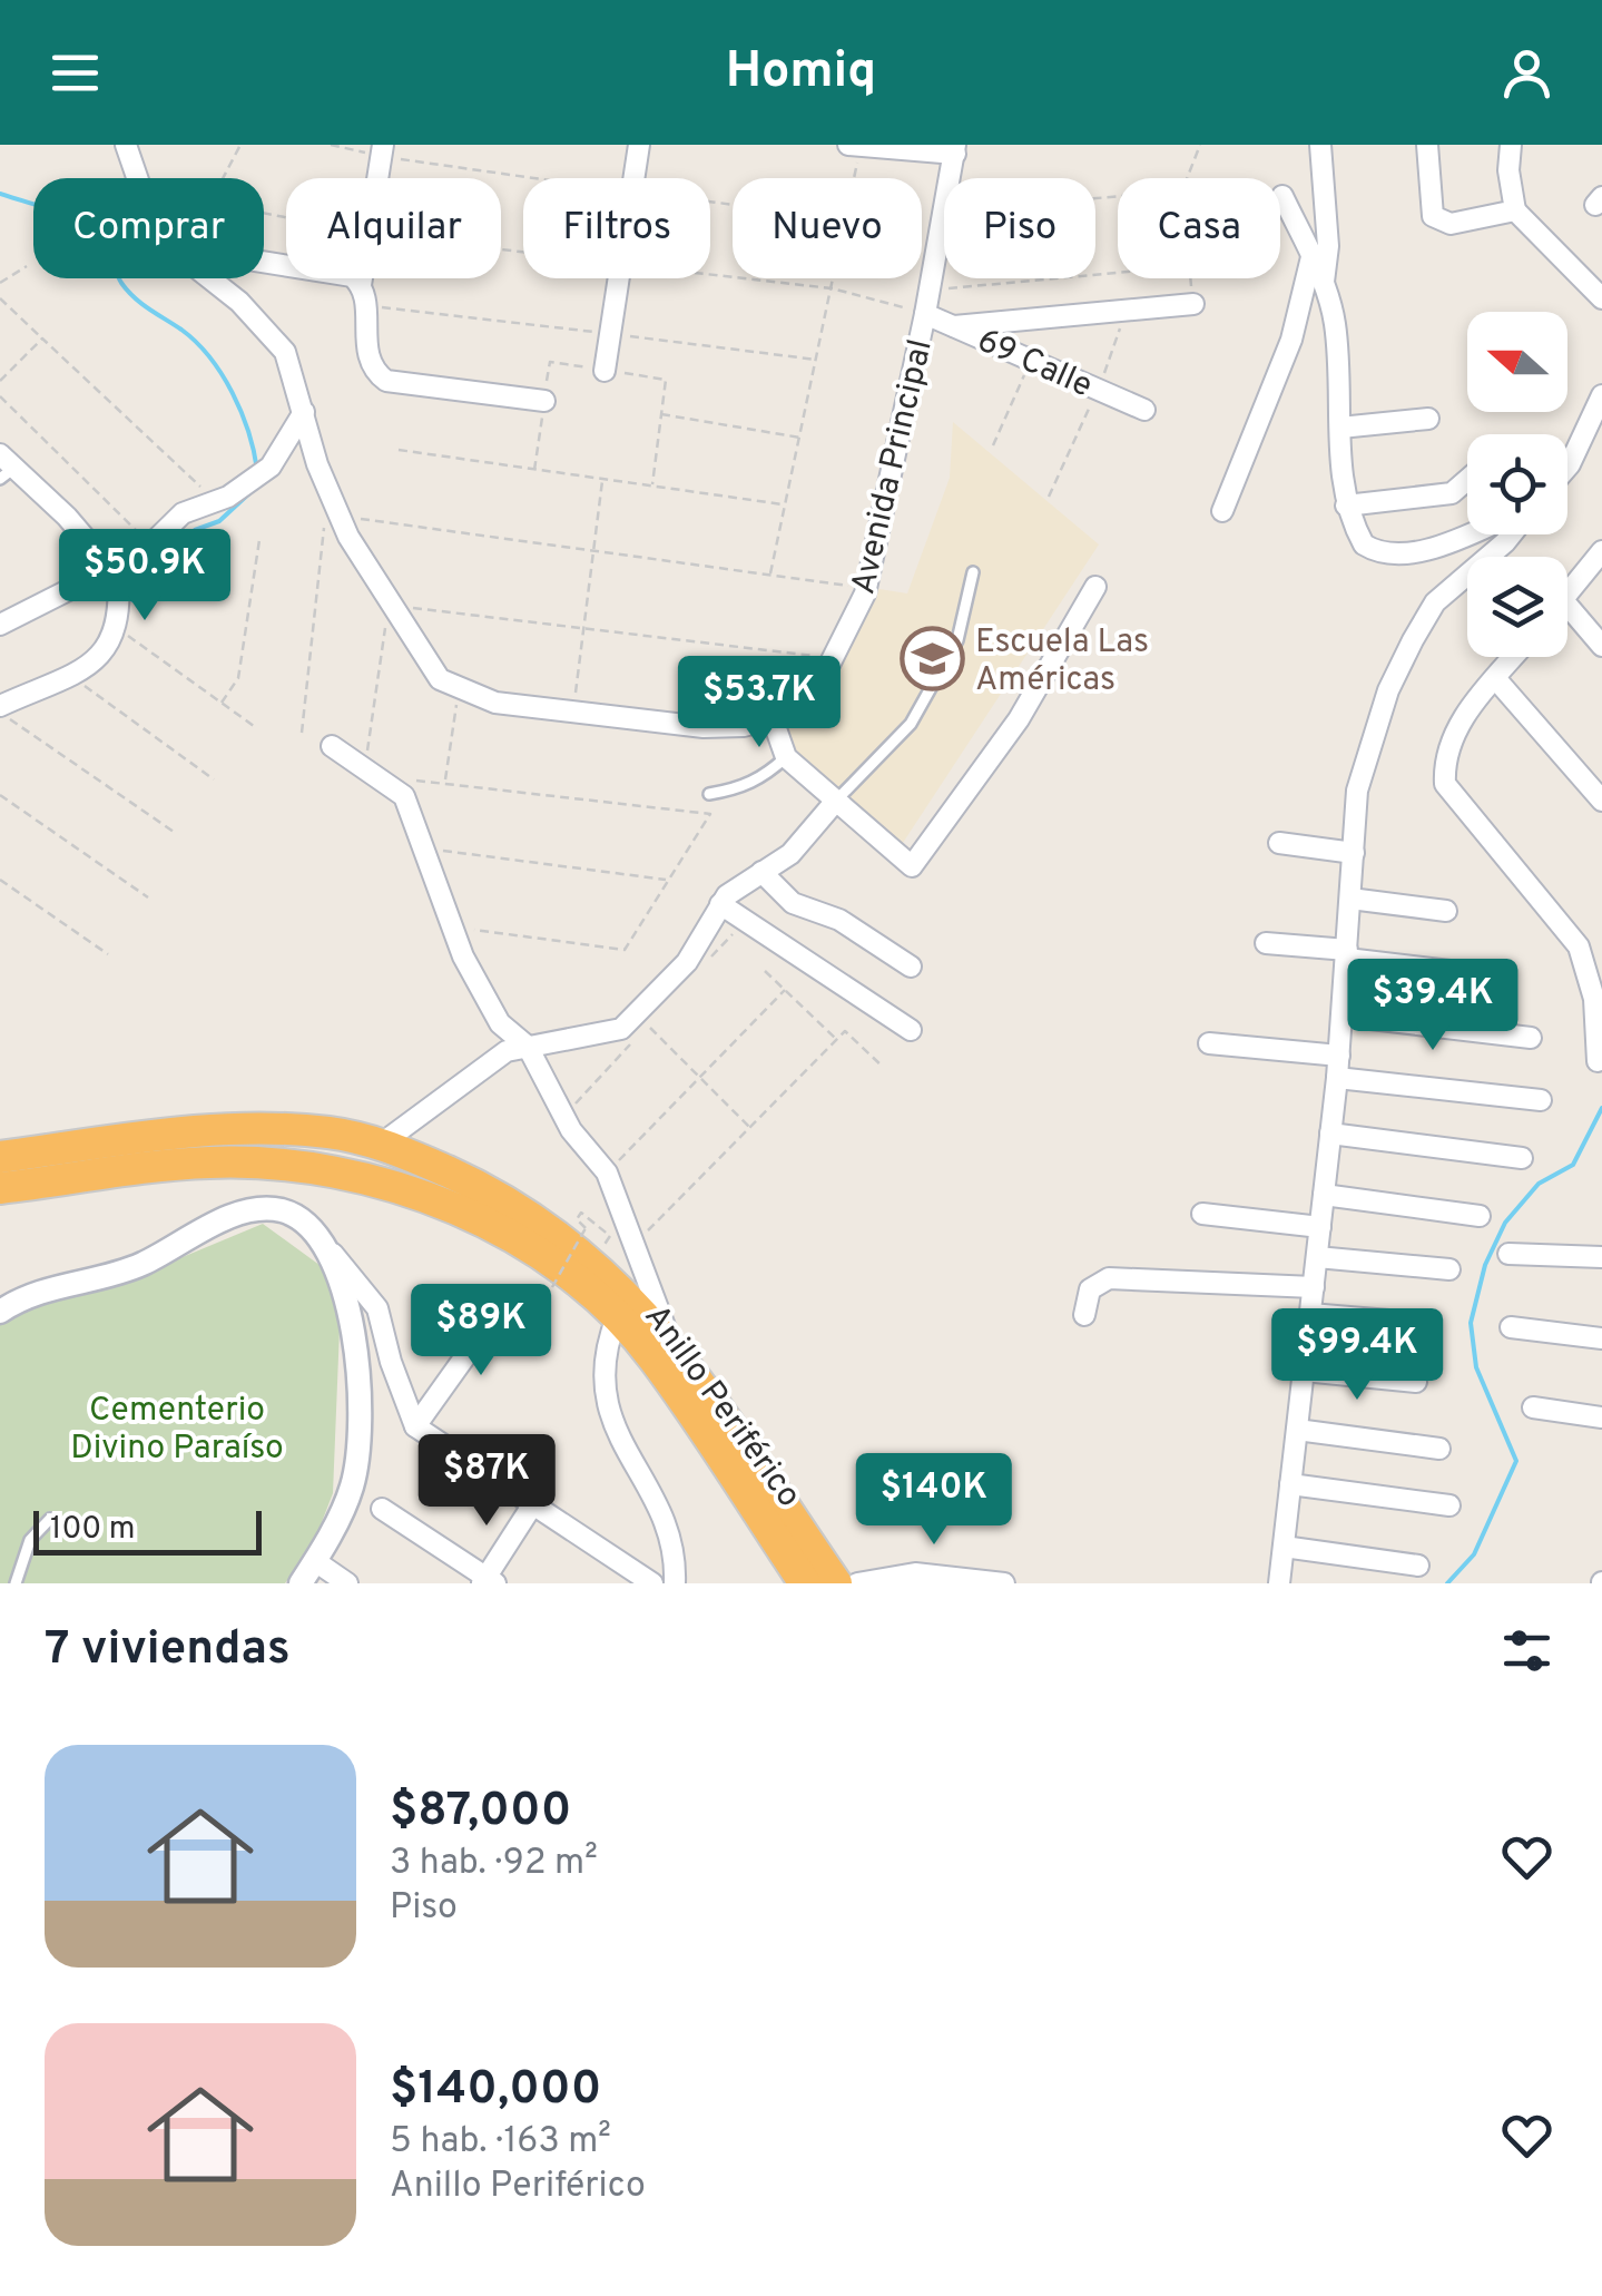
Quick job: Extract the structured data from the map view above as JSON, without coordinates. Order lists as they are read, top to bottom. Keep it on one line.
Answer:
{"streets":{"highway":["Anillo Periférico"],"street":["69 Calle","Avenida Principal"]},"crossings":[["69 Calle","Avenida Principal"]],"parks":["Cementerio Divino Paraíso"],"places":{"school or university":["Escuela Las Américas"]},"scale_bar":"100 m","north":"left","page":{"header":"Homiq","chip":["Comprar","Alquilar","Filtros","Nuevo","Piso","Casa"],"price":["$50.9K","$53.7K","$39.4K","$89K","$99.4K","$87K","$140K"],"scale":"100 m","heading":"7 viviendas","list":[{"name":"$87,000","note":"3 hab. · 92 m² · Piso"},{"name":"$140,000","note":"5 hab. · 163 m² · Anillo Periférico"}]}}
